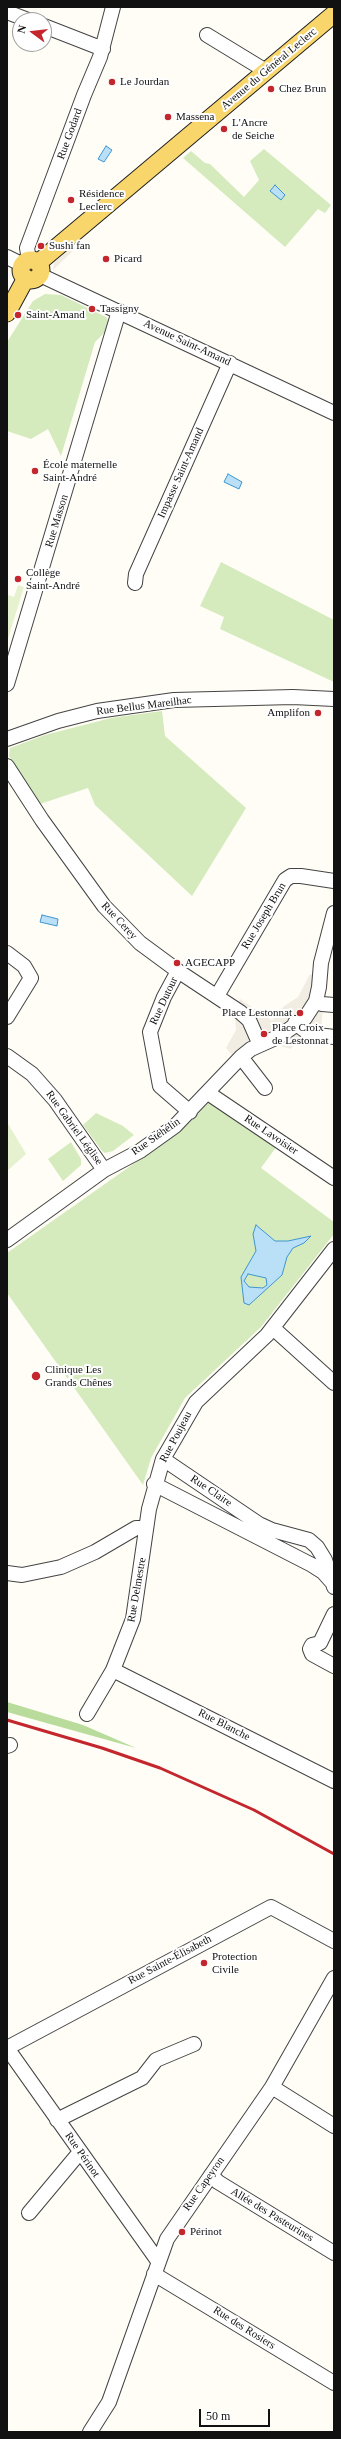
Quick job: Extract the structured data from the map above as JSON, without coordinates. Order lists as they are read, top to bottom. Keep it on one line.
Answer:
{"streets":{"main road":["Avenue du Général Leclerc"],"street":["Rue Godard","Avenue Saint-Amand","Impasse Saint-Amand","Rue Masson","Rue Bellus Mareilhac","Rue Joseph Brun","Rue Cerey","Rue Dutour","Rue Gabriel Léglise","Rue Lavoisier","Rue Stéhélin","Rue Poujeau","Rue Claire","Rue Delmestre","Rue Blanche","Rue Sainte-Élisabeth","Rue Périnot","Rue Capeyron","Allée des Pasteurines","Rue des Rosiers"]},"crossings":[["Avenue du Général Leclerc","Rue Godard"],["Avenue du Général Leclerc","Avenue Saint-Amand"],["Rue Godard","Avenue Saint-Amand"],["Avenue Saint-Amand","Impasse Saint-Amand"],["Avenue Saint-Amand","Rue Masson"],["Rue Joseph Brun","Rue Cerey"],["Rue Cerey","Rue Dutour"],["Rue Cerey","Rue Stéhélin"],["Rue Dutour","Rue Stéhélin"],["Rue Gabriel Léglise","Rue Stéhélin"],["Rue Lavoisier","Rue Stéhélin"],["Rue Poujeau","Rue Claire"],["Rue Poujeau","Rue Delmestre"],["Rue Delmestre","Rue Blanche"],["Rue Sainte-Élisabeth","Rue Périnot"],["Rue Périnot","Rue Capeyron"],["Rue Périnot","Rue des Rosiers"],["Rue Capeyron","Allée des Pasteurines"],["Rue Capeyron","Rue des Rosiers"]],"places":["Le Jourdan","Chez Brun","Massena","L'Ancre de Seiche","Résidence Leclerc","Sushi fan","Picard","Tassigny","Saint-Amand","École maternelle Saint-André","Collège Saint-André","Amplifon","AGECAPP","Place Lestonnat","Place Croix de Lestonnat","Clinique Les Grands Chênes","Protection Civile","Périnot"],"scale_bar":"50 m","north":"left"}
